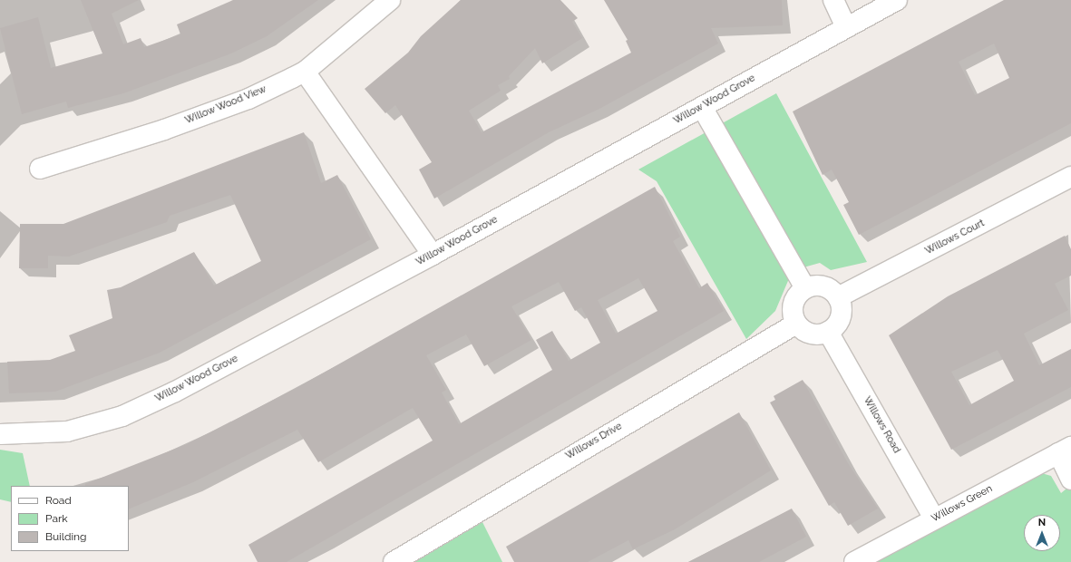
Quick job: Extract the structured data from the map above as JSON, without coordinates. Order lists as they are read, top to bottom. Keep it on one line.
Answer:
{"streets":{"street":["Willow Wood Grove","Willow Wood View","Willows Court","Willows Road","Willows Drive","Willows Green"]},"crossings":[["Willows Court","Willows Road"],["Willows Court","Willows Drive"],["Willows Road","Willows Drive"],["Willows Road","Willows Green"]],"legend":["Road","Park","Building"],"north":"top"}
